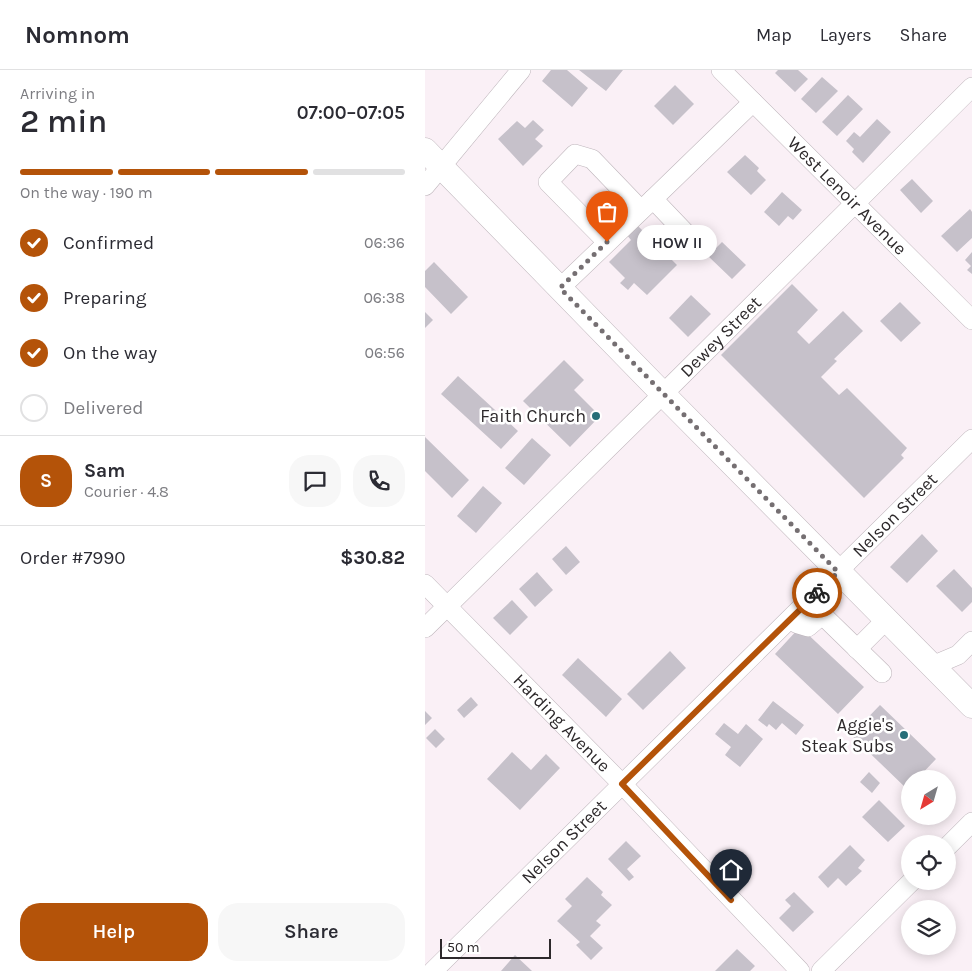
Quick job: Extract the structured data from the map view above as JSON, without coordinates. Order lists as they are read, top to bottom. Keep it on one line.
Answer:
{"streets":{"street":["West Lenoir Avenue","Dewey Street","Nelson Street","Harding Avenue"]},"crossings":[["West Lenoir Avenue","Dewey Street"],["Dewey Street","Harding Avenue"],["Nelson Street","Harding Avenue"]],"places":["HOW II","Faith Church","Aggie's Steak Subs"],"scale_bar":"50 m","north":"bottom left","page":{"header":"Nomnom","nav":["Map","Layers","Share"],"heading":["2 min","Arriving in","07:00–07:05"],"panel":["Sam","Courier · 4.8","Order #7990","$30.82"],"bar":"On the way · 190 m","list":[["Confirmed","06:36"],["Preparing","06:38"],["On the way","06:56"],"Delivered"],"bubble":"HOW II","round":"S","buttons":["Help","Share"],"scale":"50 m"}}
